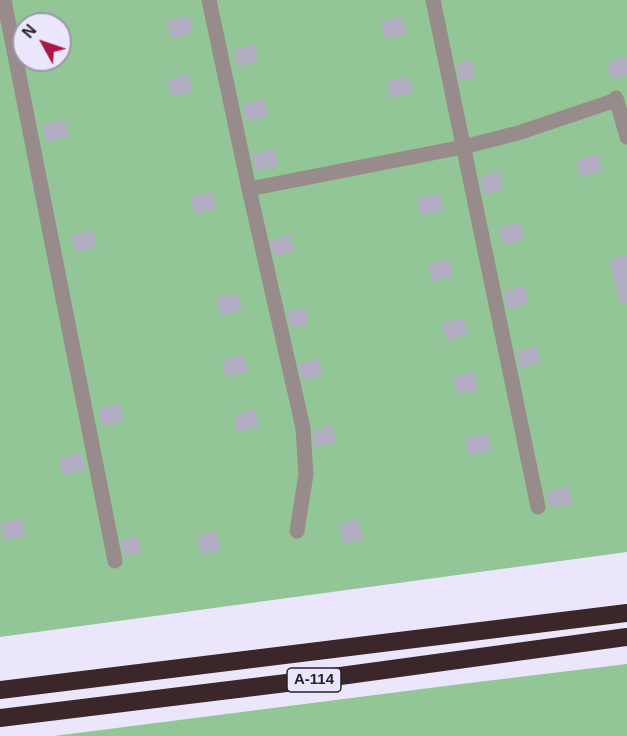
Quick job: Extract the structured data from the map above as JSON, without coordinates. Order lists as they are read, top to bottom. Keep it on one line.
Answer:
{"streets":{"highway":["А-114"]},"north":"top left"}
